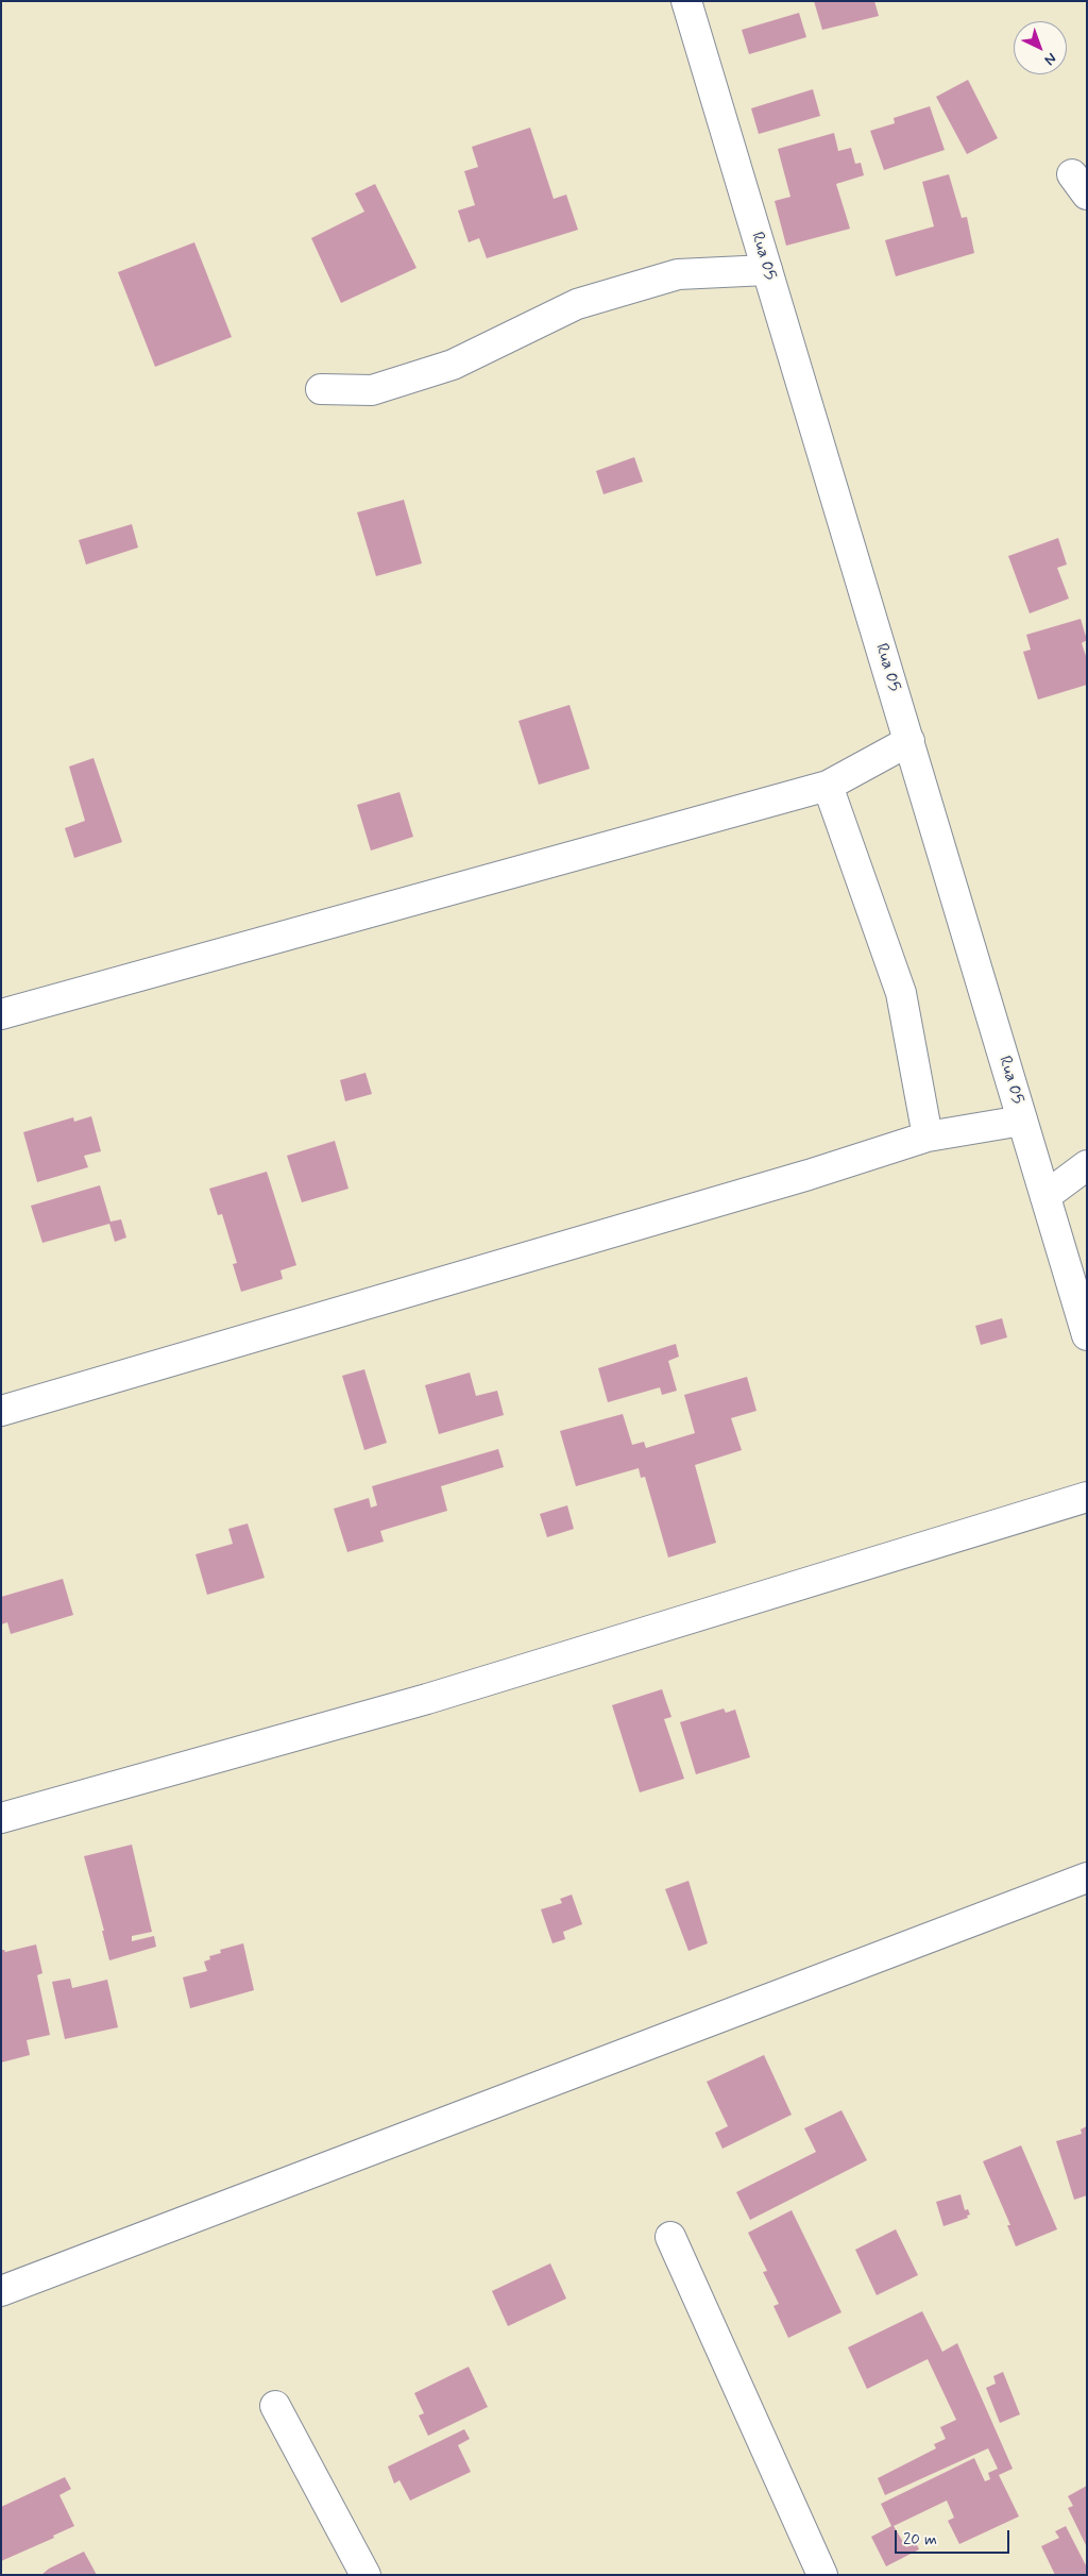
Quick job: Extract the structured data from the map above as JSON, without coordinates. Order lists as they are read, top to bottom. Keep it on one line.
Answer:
{"streets":{"street":["Rua 05"]},"scale_bar":"20 m","north":"bottom right"}
